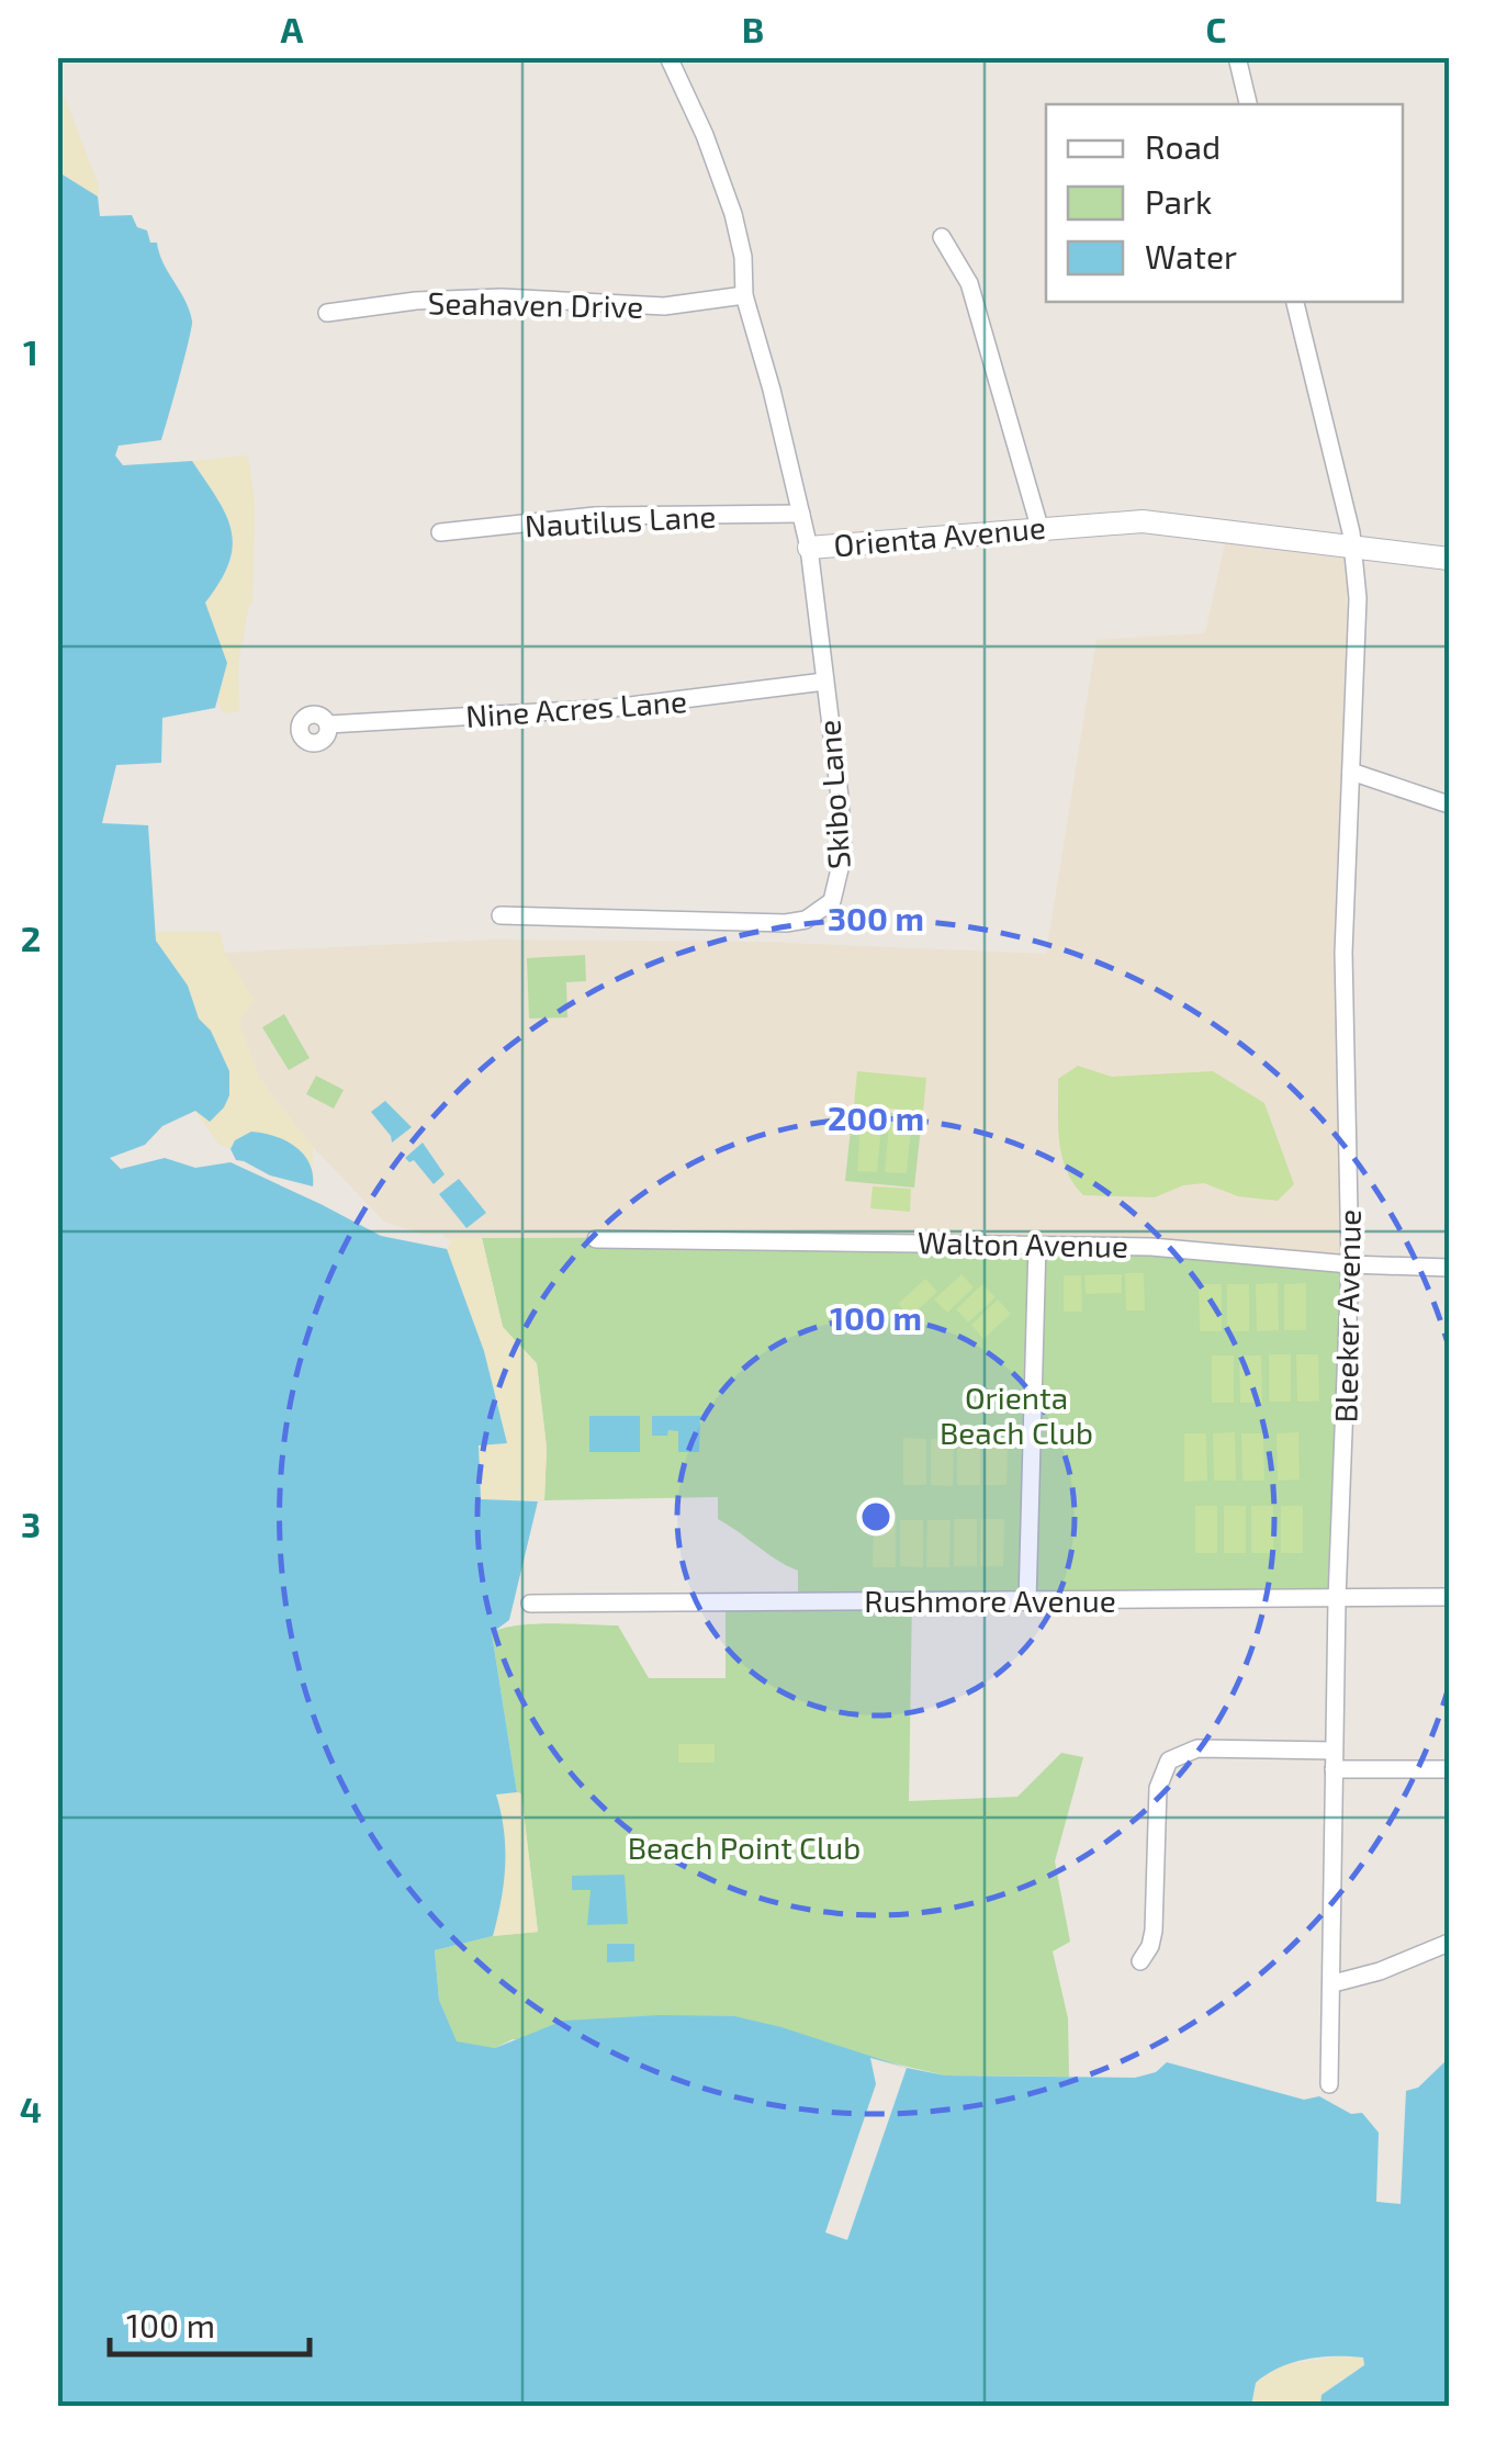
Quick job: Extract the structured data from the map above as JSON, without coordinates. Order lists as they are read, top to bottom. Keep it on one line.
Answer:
{"streets":{"street":["Seahaven Drive","Nautilus Lane","Orienta Avenue","Nine Acres Lane","Skibo Lane","Walton Avenue","Bleeker Avenue","Rushmore Avenue"]},"crossings":[["Seahaven Drive","Orienta Avenue"],["Nautilus Lane","Orienta Avenue"],["Orienta Avenue","Skibo Lane"],["Orienta Avenue","Bleeker Avenue"],["Nine Acres Lane","Skibo Lane"],["Walton Avenue","Bleeker Avenue"],["Bleeker Avenue","Rushmore Avenue"]],"parks":["Orienta Beach Club","Beach Point Club"],"legend":["Road","Park","Water"],"scale_bar":"100 m","grid":{"columns":["A","B","C"],"rows":["1","2","3","4"]},"rings":["300 m","200 m","100 m"]}
